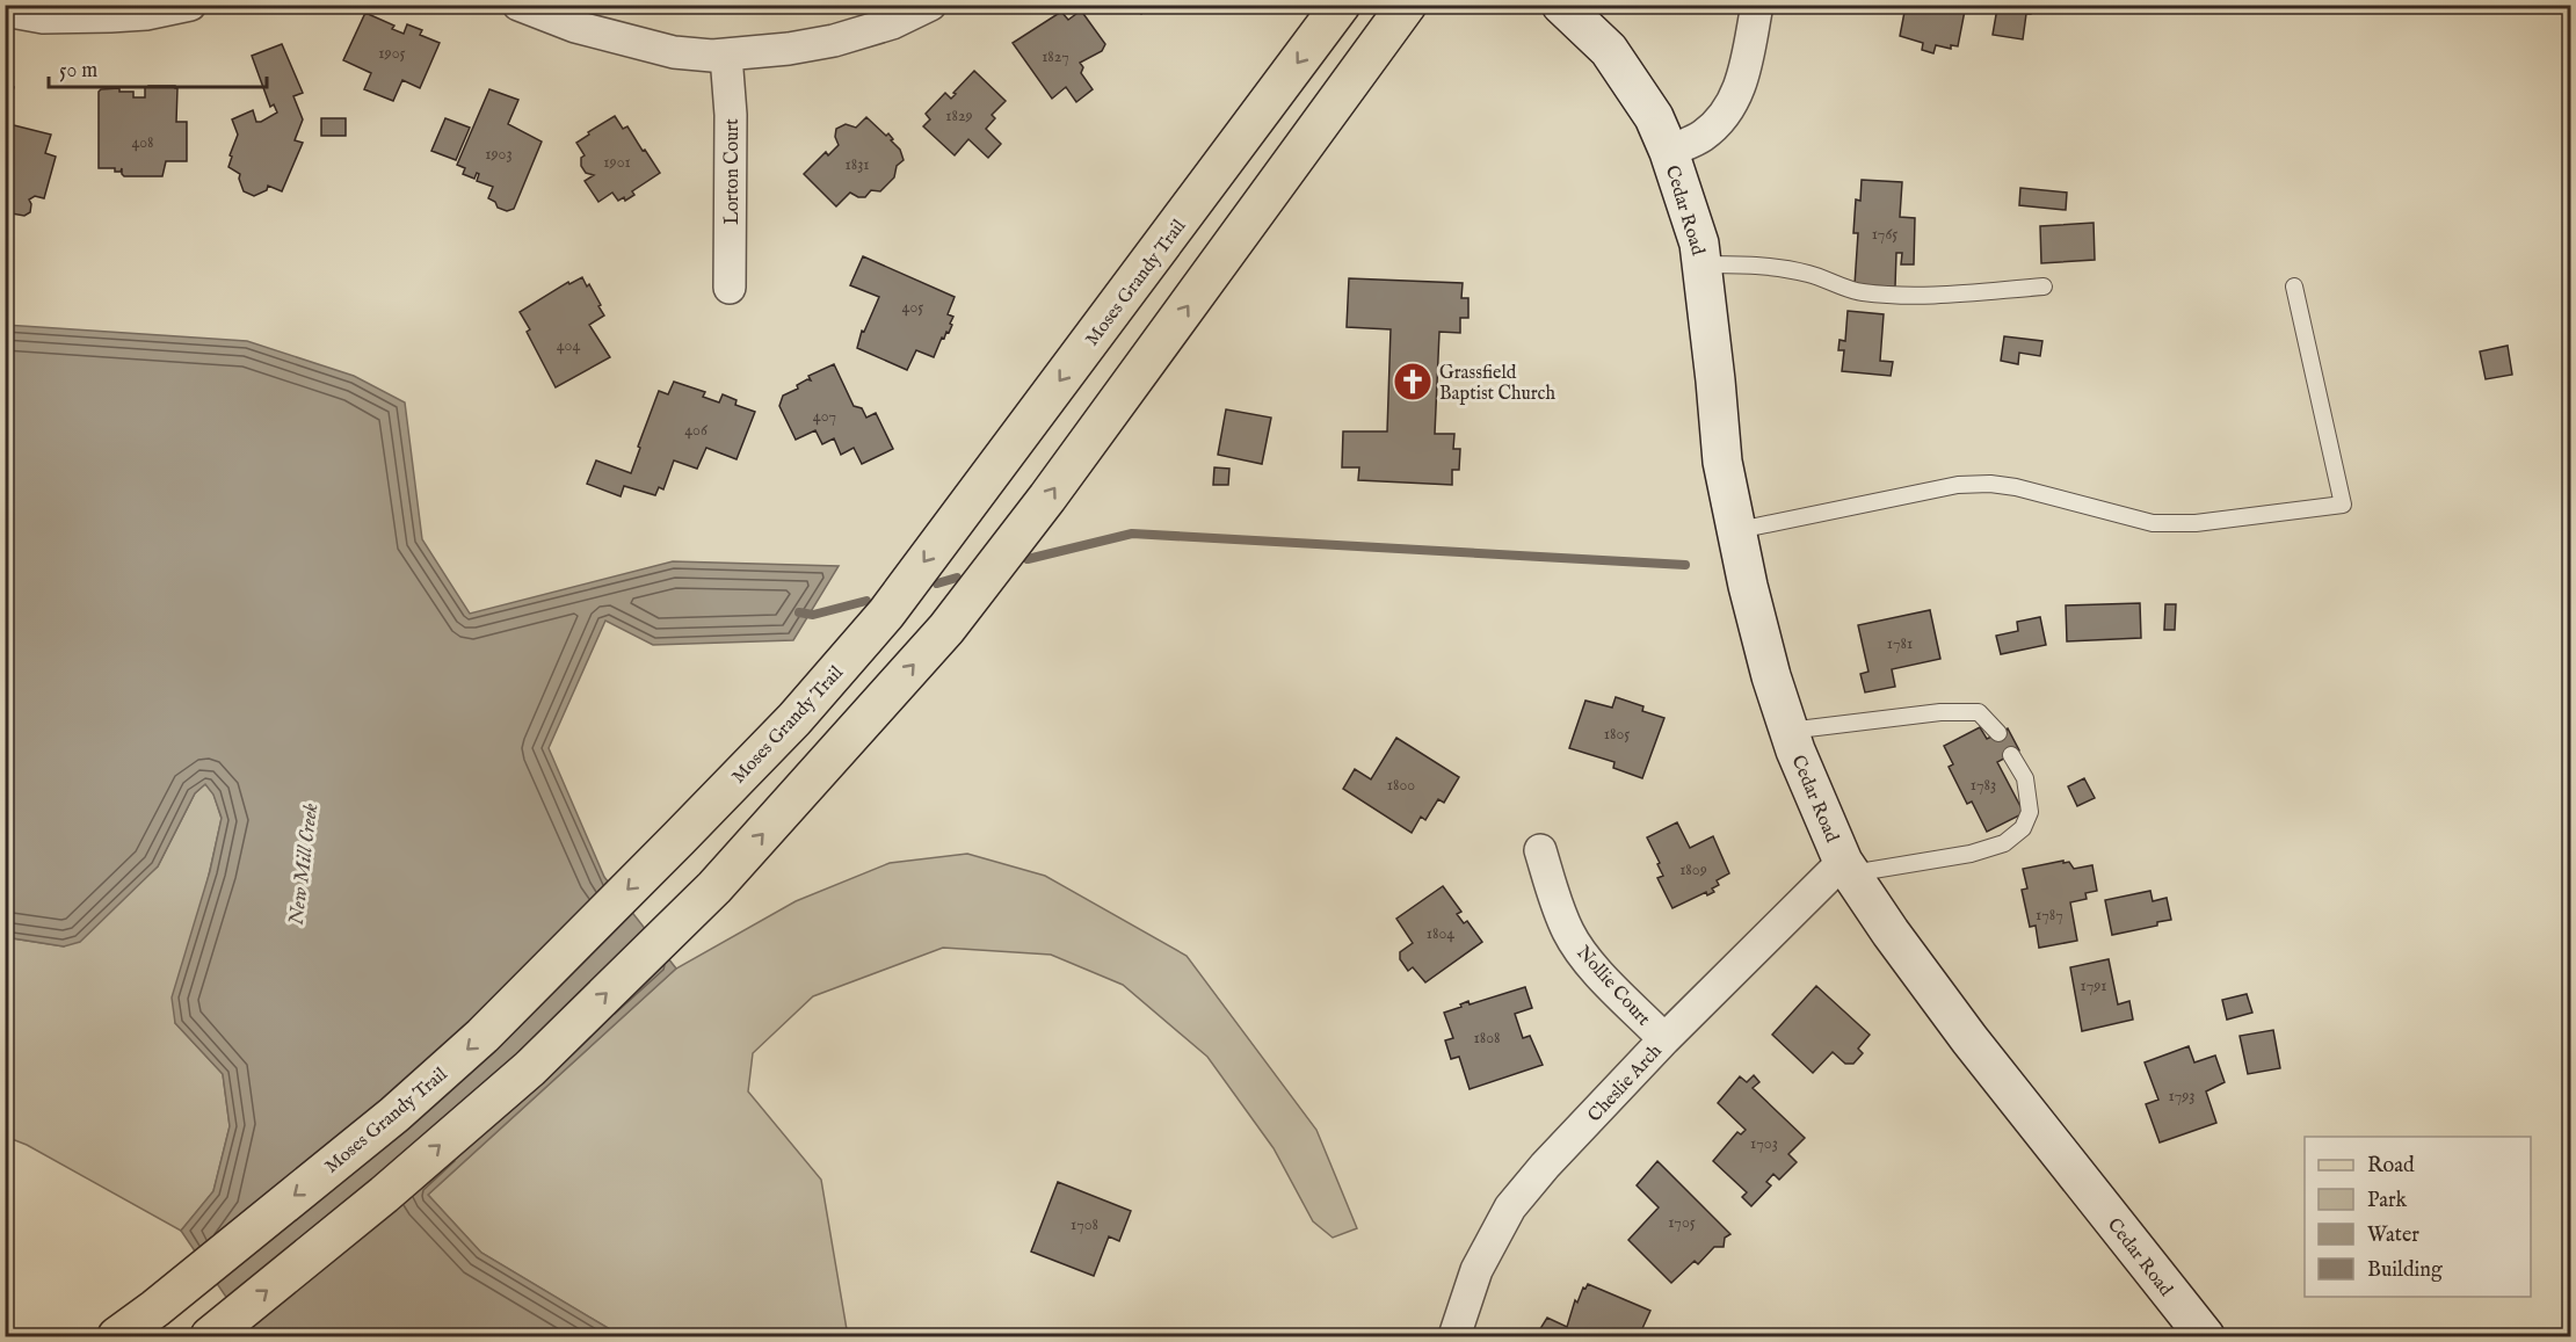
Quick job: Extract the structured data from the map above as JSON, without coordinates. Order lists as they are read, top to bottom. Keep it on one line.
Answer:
{"streets":{"main road":["Moses Grandy Trail"],"street":["Lorton Court","Cedar Road","Nollie Court","Cheslie Arch"]},"crossings":[["Cedar Road","Cheslie Arch"],["Nollie Court","Cheslie Arch"]],"water":["New Mill Creek"],"places":{"church":["Grassfield Baptist Church"]},"house_numbers":["1905","1827","1829","408","1903","1901","1831","1765","405","404","407","406","1781","1805","1800","1783","1809","1787","1804","1791","1808","1793","1703","1705","1708"],"legend":["Road","Park","Water","Building"],"scale_bar":"50 m"}
